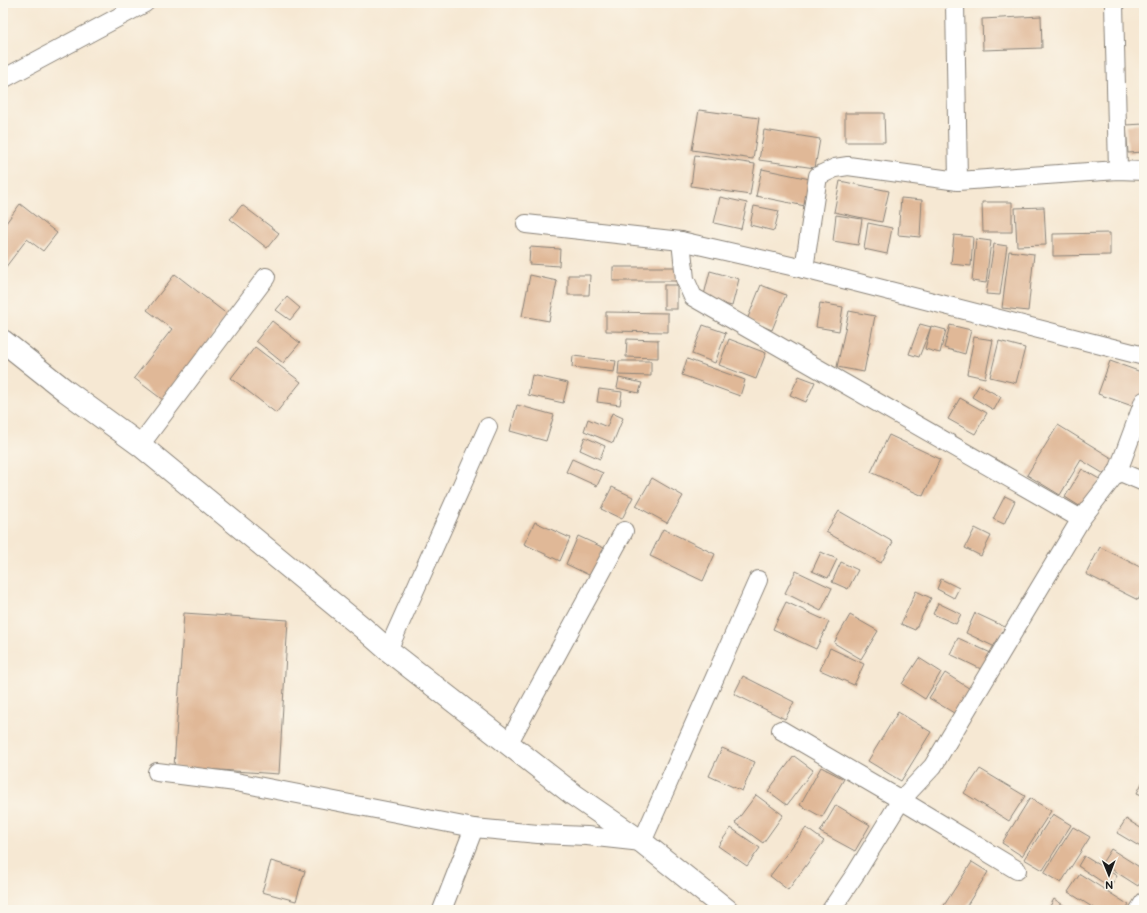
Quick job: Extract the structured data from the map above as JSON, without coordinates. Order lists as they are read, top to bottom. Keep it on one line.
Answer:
{"north":"bottom"}
